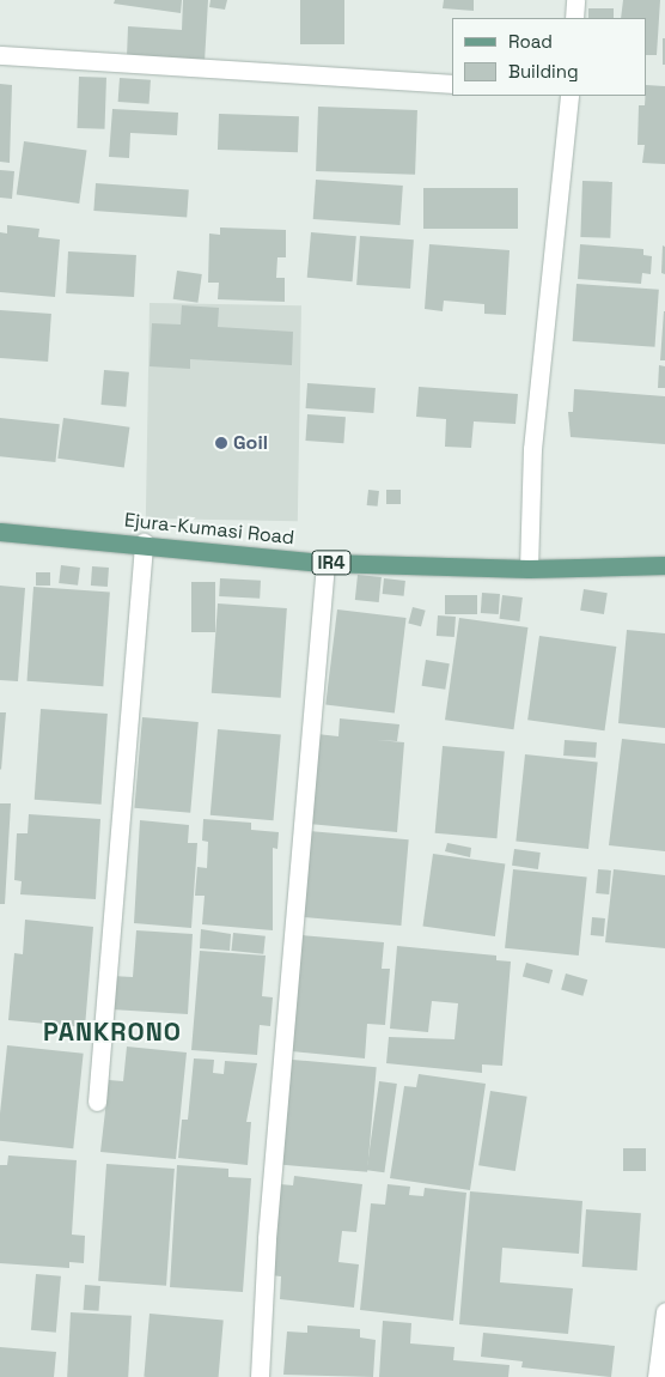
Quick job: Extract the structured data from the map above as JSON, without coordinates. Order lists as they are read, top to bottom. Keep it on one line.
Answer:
{"streets":{"main road":["Ejura-Kumasi Road","IR4"]},"districts":["PANKRONO"],"places":["Goil"],"legend":["Road","Building"]}
